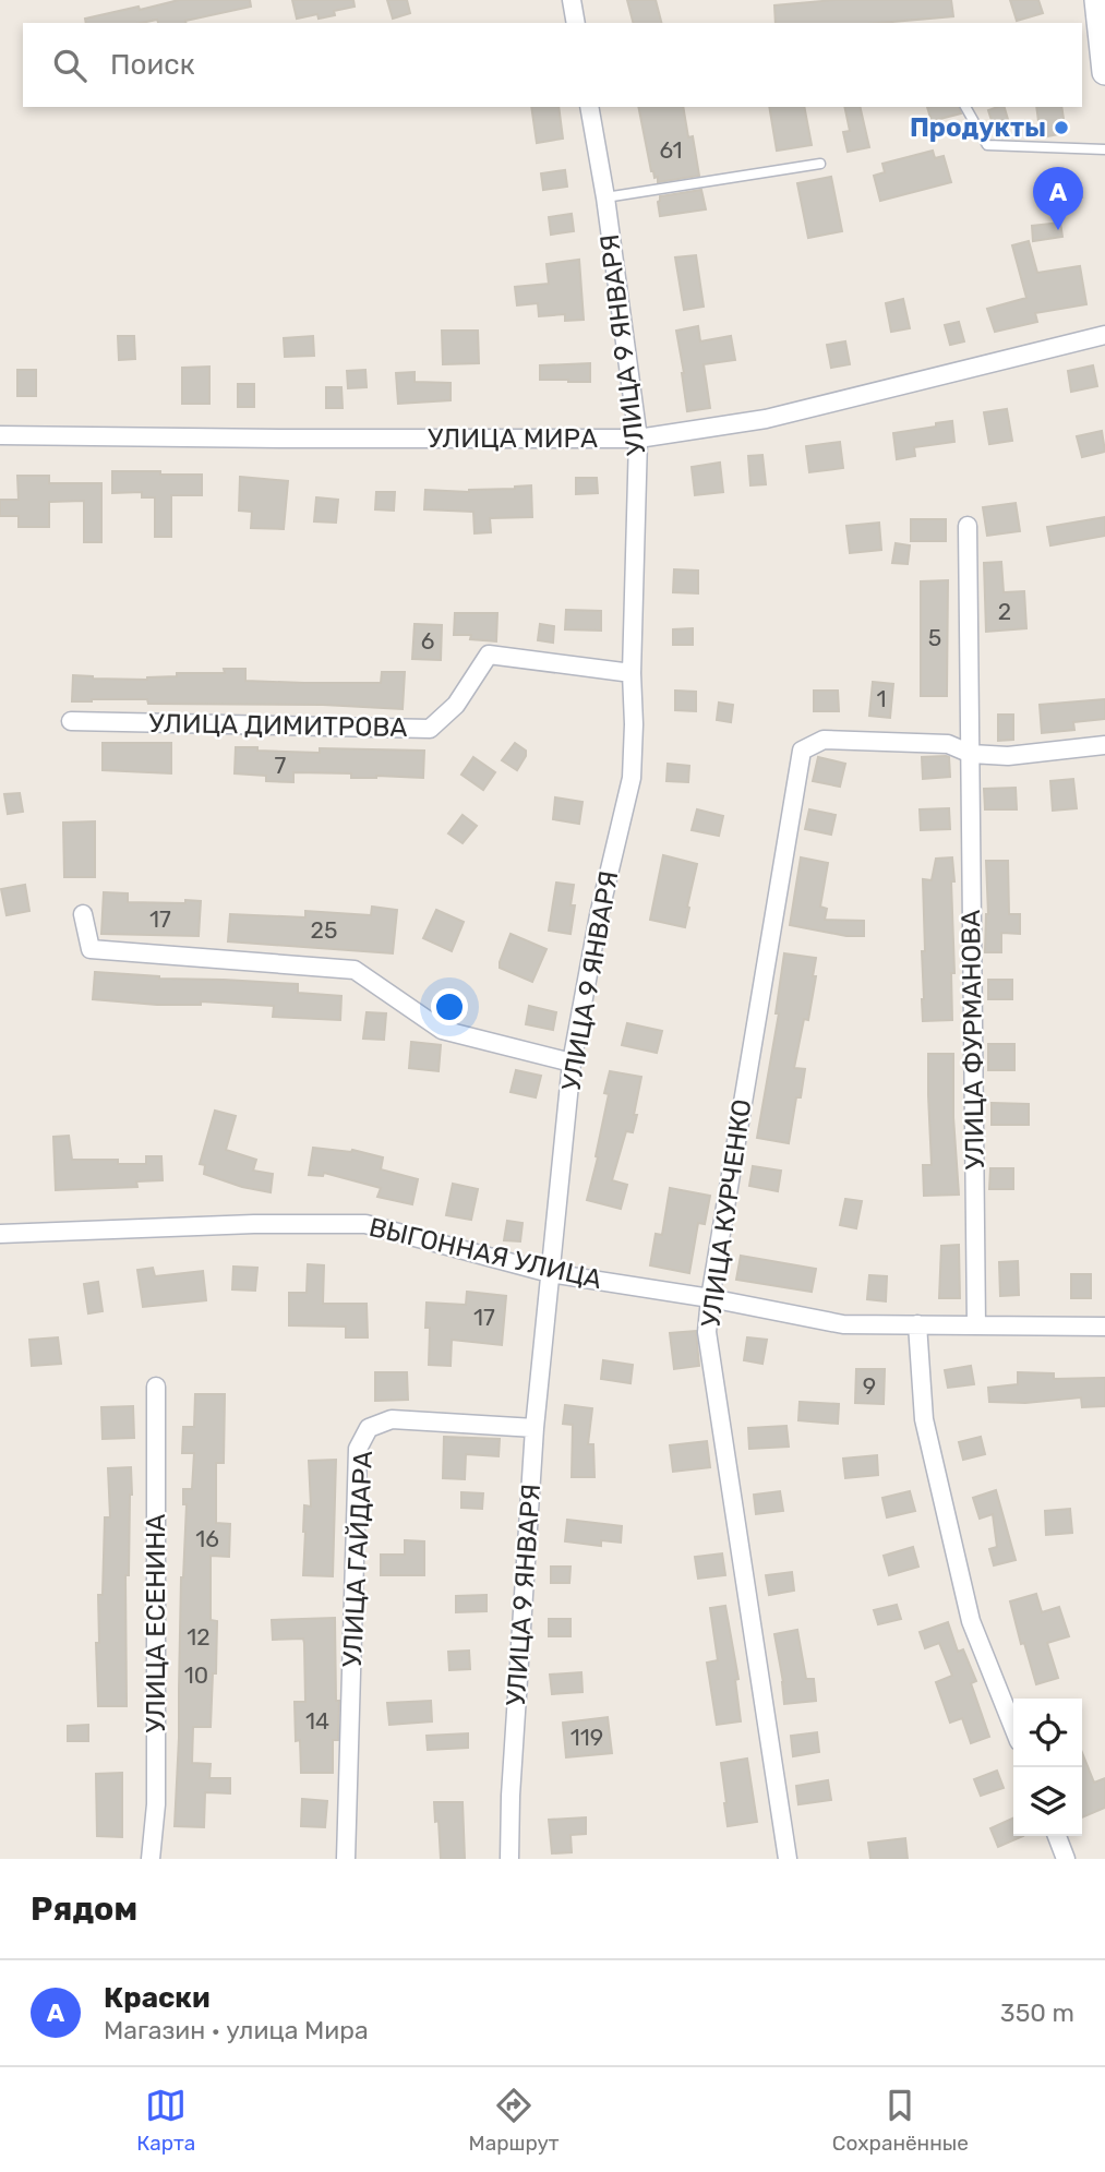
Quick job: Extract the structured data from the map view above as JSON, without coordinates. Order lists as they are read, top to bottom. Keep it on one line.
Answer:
{"streets":{"street":["УЛИЦА 9 ЯНВАРЯ","УЛИЦА МИРА","УЛИЦА ДИМИТРОВА","УЛИЦА ФУРМАНОВА","УЛИЦА КУРЧЕНКО","ВЫГОННАЯ УЛИЦА","УЛИЦА ГАЙДАРА","УЛИЦА ЕСЕНИНА"]},"crossings":[["УЛИЦА 9 ЯНВАРЯ","УЛИЦА МИРА"],["УЛИЦА 9 ЯНВАРЯ","УЛИЦА ДИМИТРОВА"],["УЛИЦА 9 ЯНВАРЯ","ВЫГОННАЯ УЛИЦА"],["УЛИЦА 9 ЯНВАРЯ","УЛИЦА ГАЙДАРА"],["УЛИЦА ФУРМАНОВА","УЛИЦА КУРЧЕНКО"],["УЛИЦА ФУРМАНОВА","ВЫГОННАЯ УЛИЦА"],["УЛИЦА КУРЧЕНКО","ВЫГОННАЯ УЛИЦА"]],"places":["Продукты"],"house_numbers":["61","2","5","6","1","7","17","25","17","9","16","12","10","14","119"],"page":{"search":"Поиск","pins":"A","heading":"Рядом","list":[{"mark":"A","name":"Краски","note":"Магазин · улица Мира","value":"350 m"}],"nav":["Карта","Маршрут","Сохранённые"]}}
